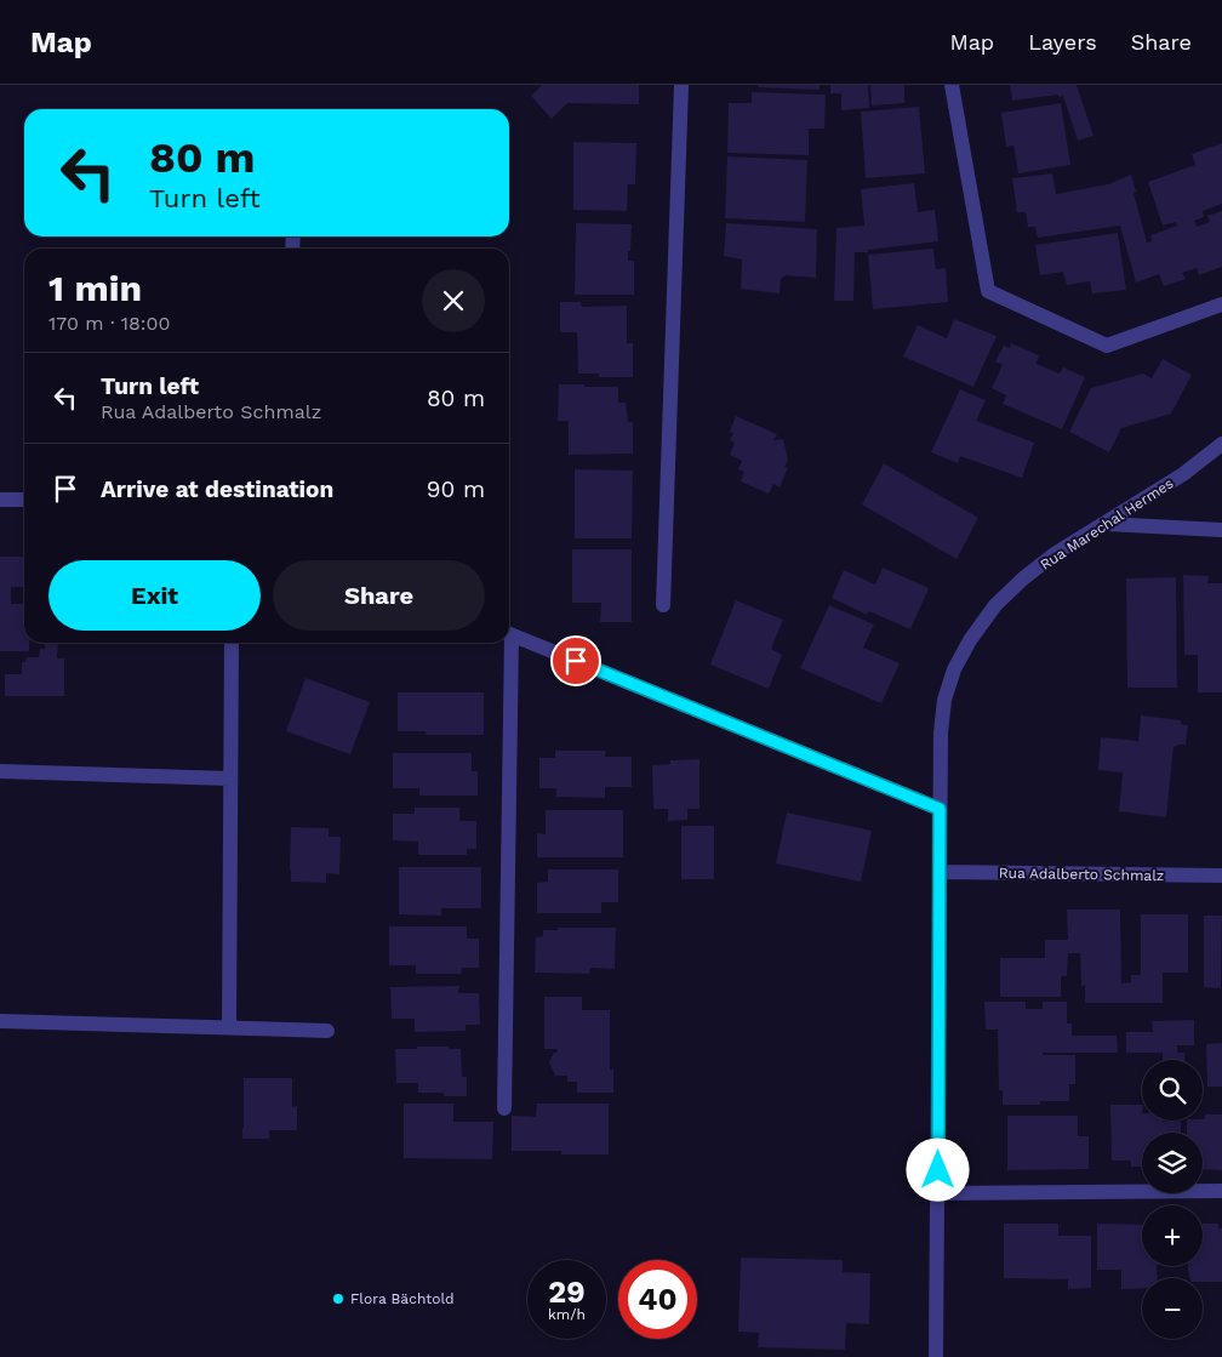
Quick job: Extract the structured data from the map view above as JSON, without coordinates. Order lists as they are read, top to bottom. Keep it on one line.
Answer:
{"streets":{"street":["Rua Marechal Hermes","Rua Adalberto Schmalz"]},"crossings":[["Rua Marechal Hermes","Rua Adalberto Schmalz"]],"places":["Flora Bächtold"],"page":{"header":"Map","nav":["Map","Layers","Share"],"turn":["80 m","Turn left"],"heading":["1 min","170 m · 18:00"],"list":[{"name":"Turn left","note":"Rua Adalberto Schmalz","value":"80 m"},{"name":"Arrive at destination","value":"90 m"}],"buttons":["Exit","Share"],"map_buttons":["+","−"],"speed":"29 km/h","limit":"40"}}
